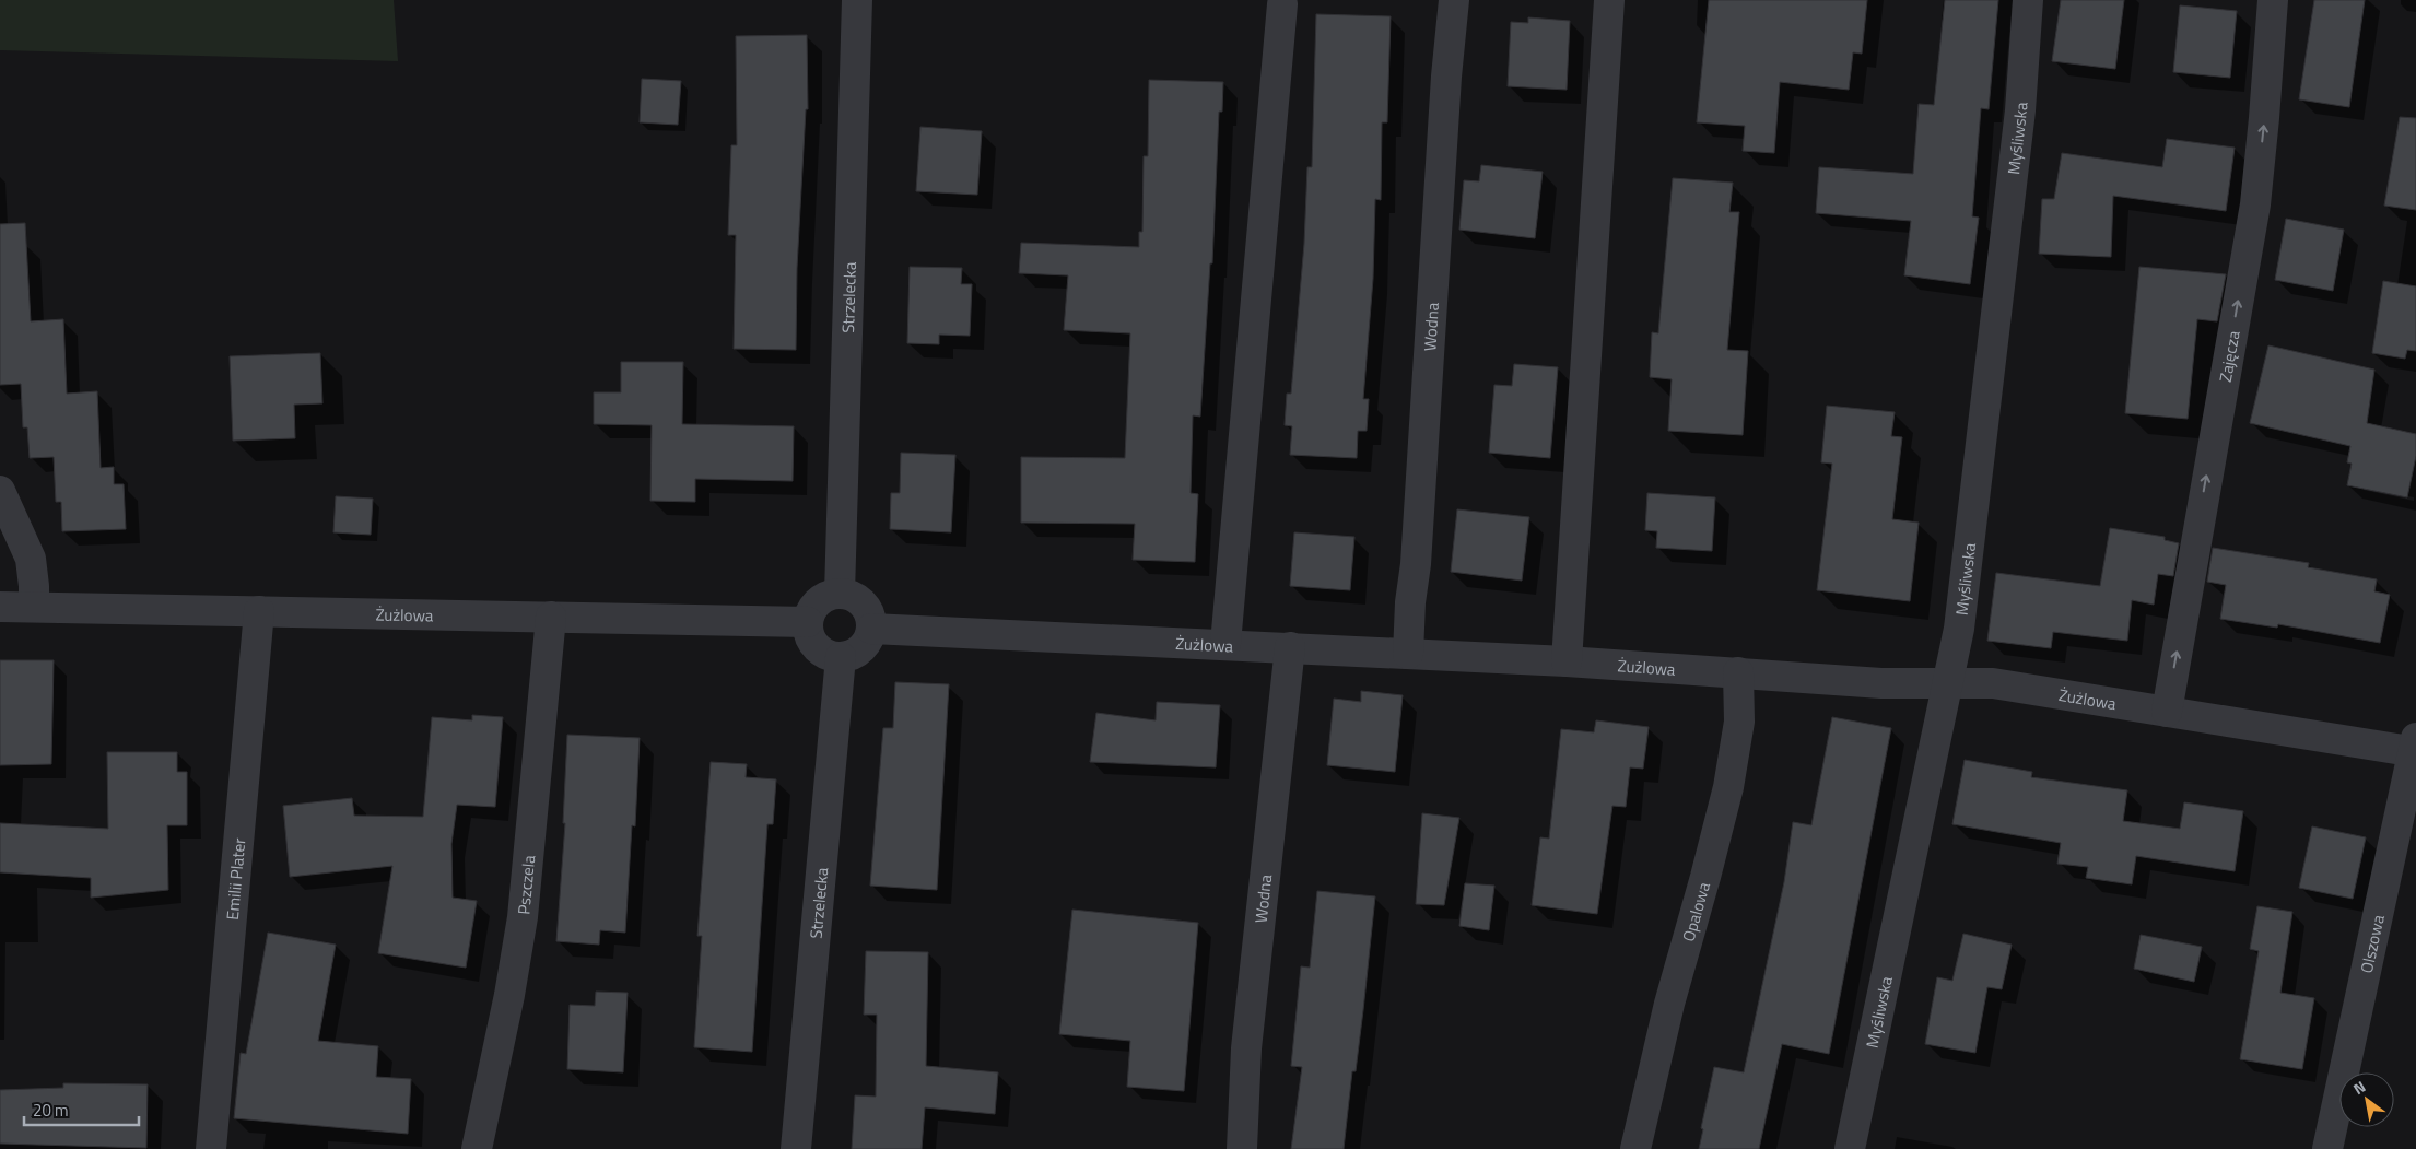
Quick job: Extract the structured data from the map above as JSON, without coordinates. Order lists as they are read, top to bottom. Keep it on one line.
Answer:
{"streets":{"street":["Myśliwska","Strzelecka","Wodna","Zajęcza","Żużlowa","Emilii Plater","Pszczela","Opalowa","Olszowa"]},"crossings":[["Myśliwska","Żużlowa"],["Strzelecka","Żużlowa"],["Wodna","Żużlowa"],["Zajęcza","Żużlowa"],["Żużlowa","Emilii Plater"],["Żużlowa","Pszczela"],["Żużlowa","Opalowa"],["Żużlowa","Olszowa"]],"one_way":["Zajęcza"],"scale_bar":"20 m","north":"top left"}
